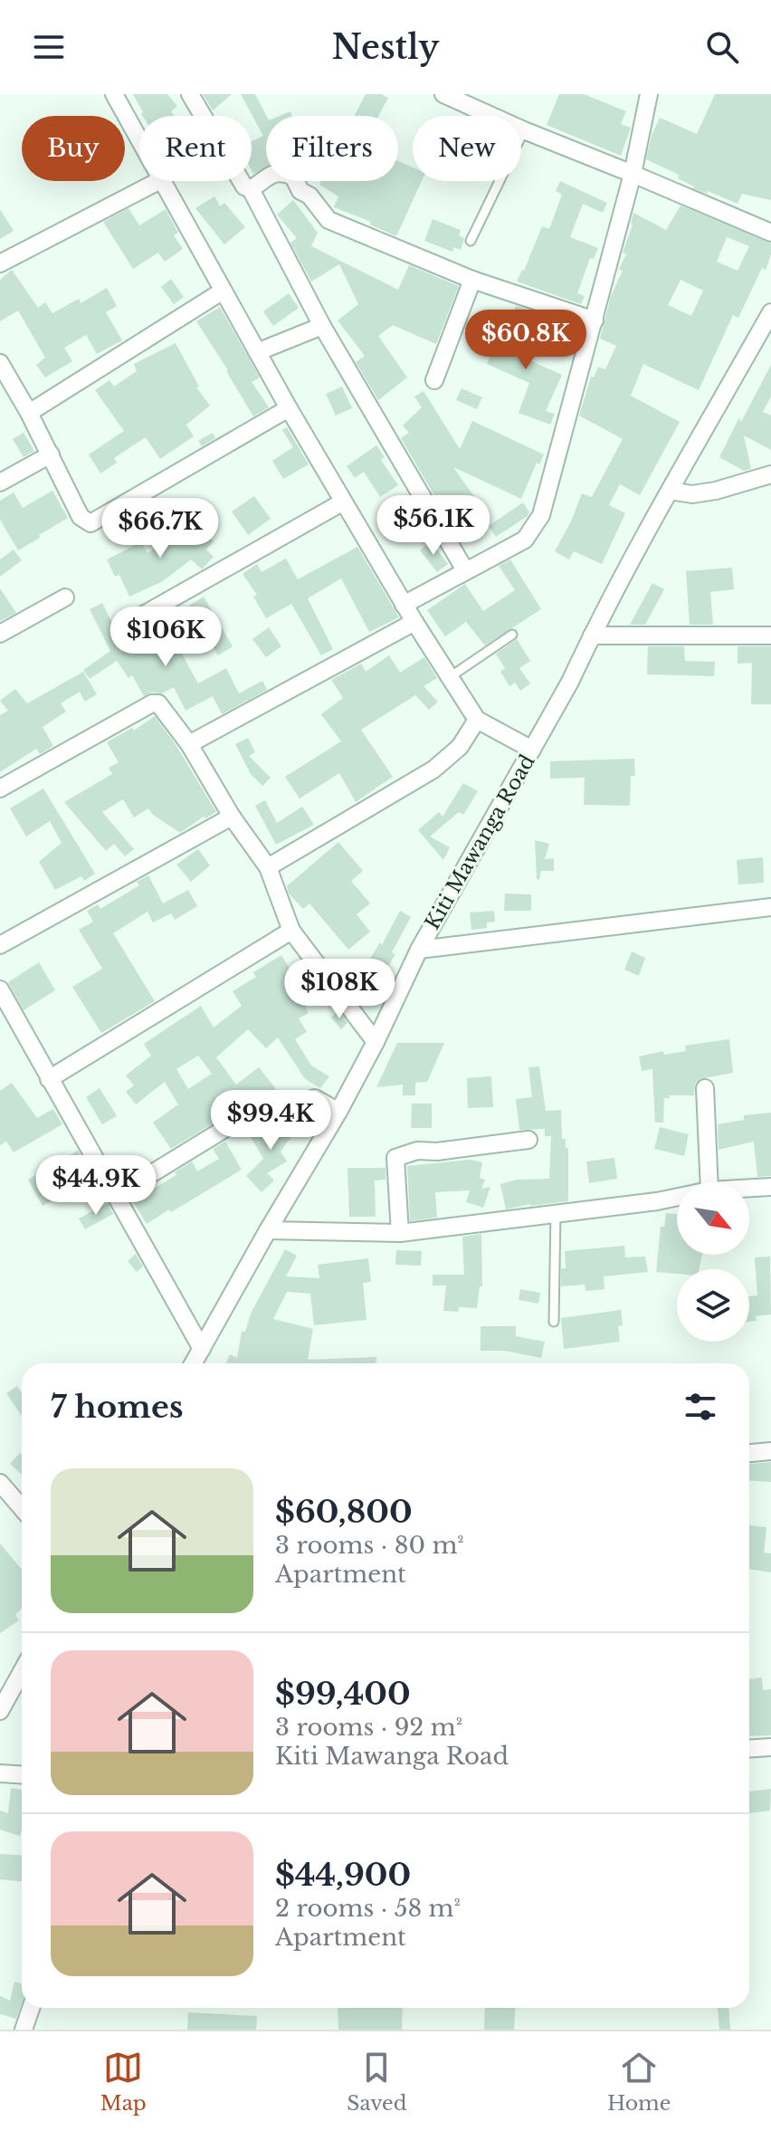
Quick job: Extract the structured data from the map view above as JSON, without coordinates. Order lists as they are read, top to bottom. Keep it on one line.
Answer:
{"streets":{"street":["Kiti Mawanga Road"]},"north":"bottom right","page":{"header":"Nestly","chip":["Buy","Rent","Filters","New"],"price":["$60.8K","$56.1K","$66.7K","$106K","$108K","$99.4K","$44.9K"],"heading":"7 homes","list":[{"name":"$60,800","note":"3 rooms · 80 m² · Apartment"},{"name":"$99,400","note":"3 rooms · 92 m² · Kiti Mawanga Road"},{"name":"$44,900","note":"2 rooms · 58 m² · Apartment"}],"tabs":["Map","Saved","Home"]}}
